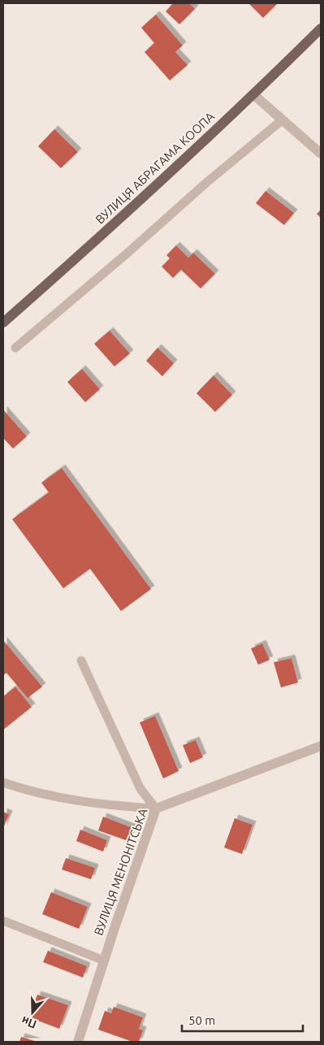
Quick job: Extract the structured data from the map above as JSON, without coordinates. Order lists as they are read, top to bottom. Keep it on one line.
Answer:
{"streets":{"main road":["ВУЛИЦЯ АБРАГАМА КООПА"],"street":["ВУЛИЦЯ МЕНОНІТСЬКА"]},"scale_bar":"50 m","north":"bottom"}
